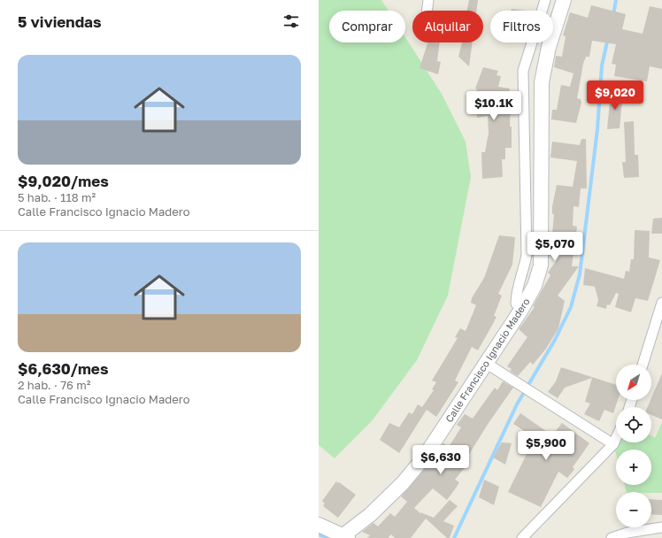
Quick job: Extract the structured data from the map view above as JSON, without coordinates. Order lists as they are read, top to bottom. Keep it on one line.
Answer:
{"streets":{"main road":["Calle Francisco Ignacio Madero"]},"north":"bottom left","page":{"heading":"5 viviendas","chip":["Comprar","Alquilar","Filtros"],"list":[{"name":"$9,020/mes","note":"5 hab. · 118 m² · Calle Francisco Ignacio Madero"},{"name":"$6,630/mes","note":"2 hab. · 76 m² · Calle Francisco Ignacio Madero"}],"price":["$9,020","$10.1K","$5,070","$5,900","$6,630"],"map_buttons":["+","−"]}}
